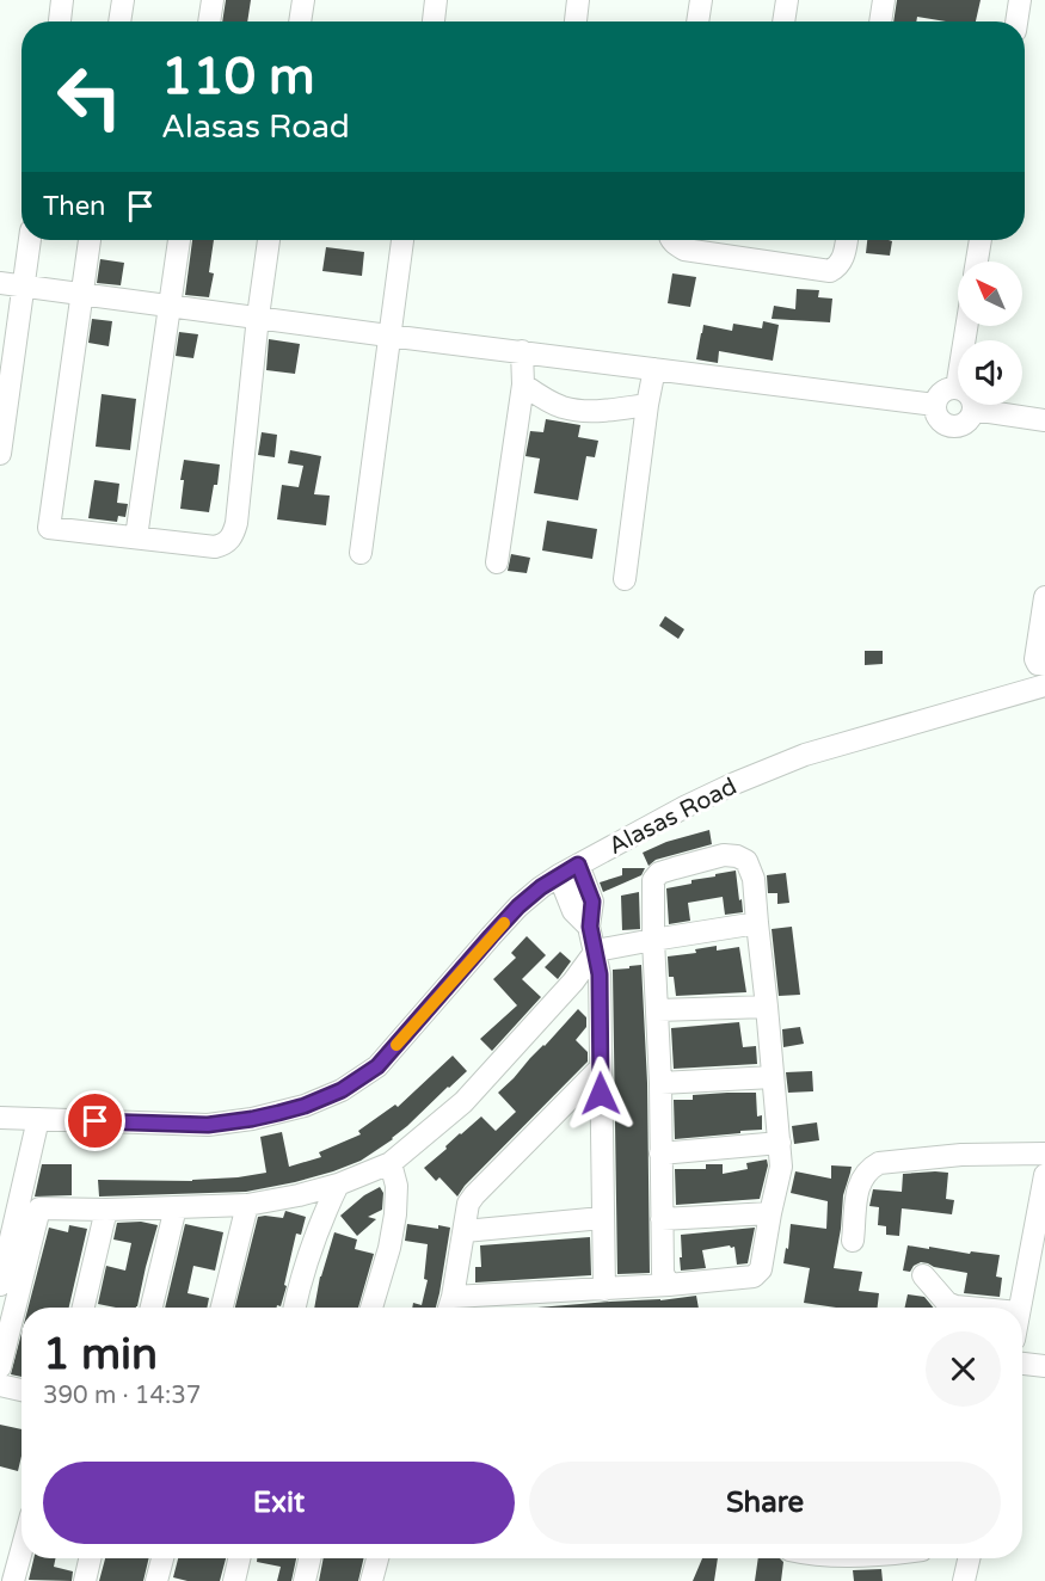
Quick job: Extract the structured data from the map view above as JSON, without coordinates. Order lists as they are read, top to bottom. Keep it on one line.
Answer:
{"streets":{"street":["Alasas Road"]},"north":"top left","page":{"turn":["110 m","Alasas Road"],"then":"Then","heading":["1 min","390 m · 14:37"],"buttons":["Exit","Share"]}}
